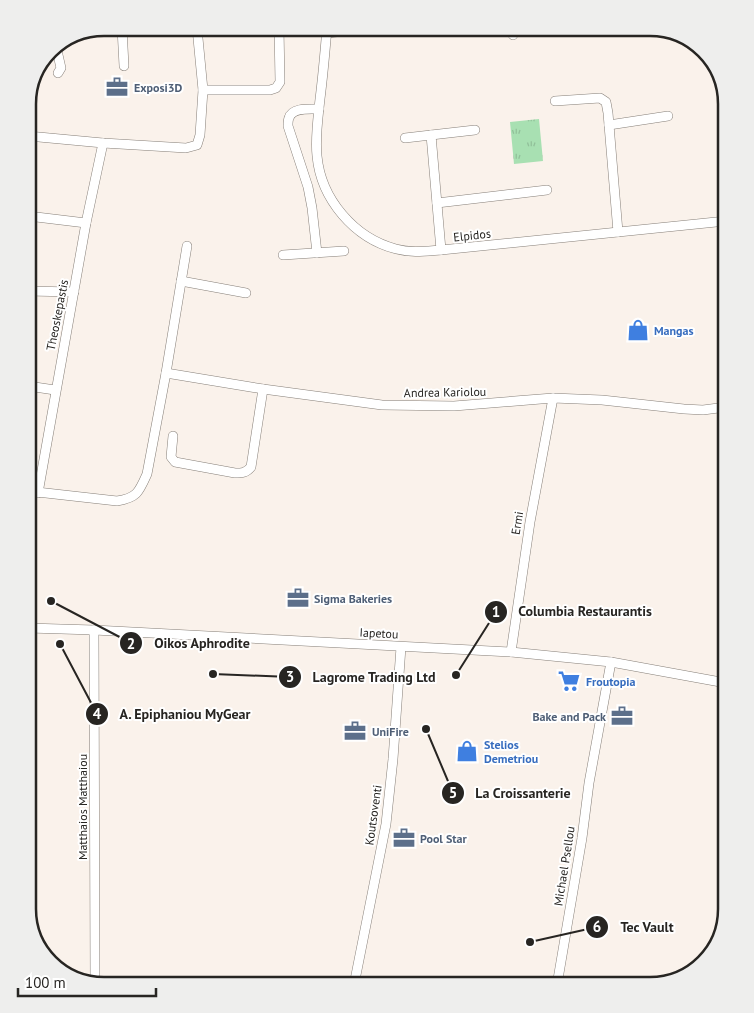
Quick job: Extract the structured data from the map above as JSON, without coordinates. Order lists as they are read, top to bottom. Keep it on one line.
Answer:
{"streets":{"street":["Elpidos","Theoskepastis","Andrea Kariolou","Ermi","Iapetou","Matthaios Matthaiou","Koutsoventi","Michael Psellou"]},"crossings":[["Andrea Kariolou","Ermi"],["Ermi","Iapetou"],["Iapetou","Matthaios Matthaiou"],["Iapetou","Koutsoventi"],["Iapetou","Michael Psellou"]],"places":{"office":["Exposi3D","Sigma Bakeries","Bake and Pack","UniFire","Pool Star"],"shop":["Mangas","Stelios Demetriou"],"other":["Oikos Aphrodite","A. Epiphaniou MyGear","Lagrome Trading Ltd","Columbia Restaurantis","La Croissanterie","Tec Vault"],"supermarket":["Froutopia"]},"scale_bar":"100 m"}
